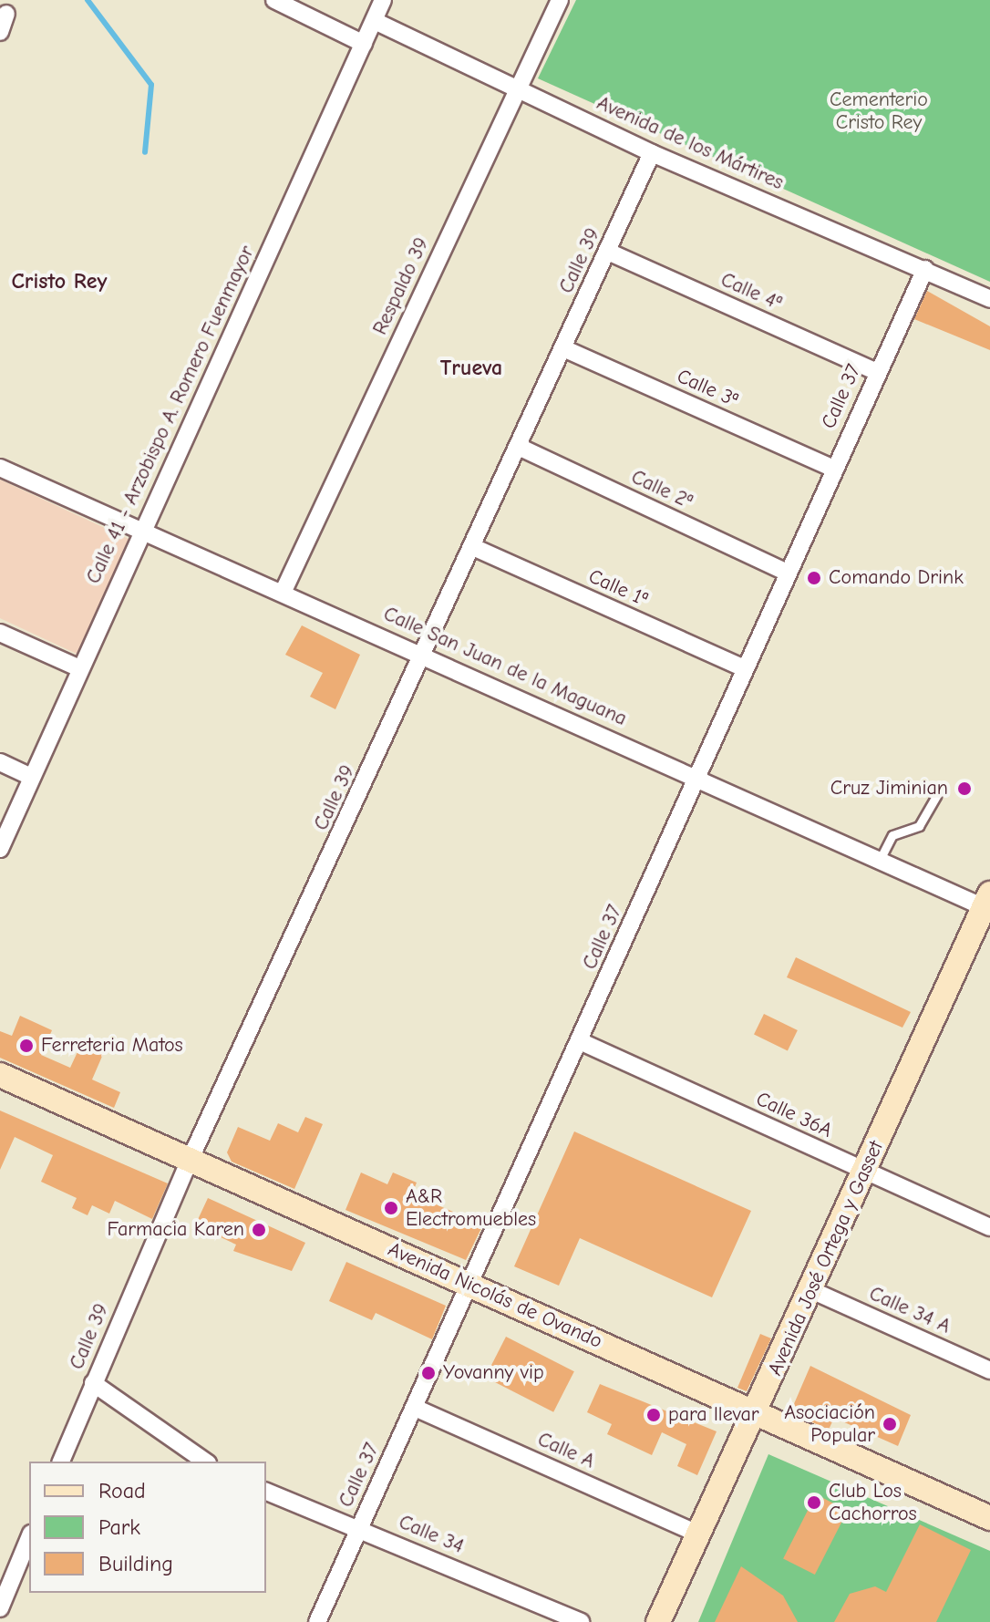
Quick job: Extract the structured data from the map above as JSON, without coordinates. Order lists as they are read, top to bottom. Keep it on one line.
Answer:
{"streets":{"street":["Avenida de los Mártires","Calle 39","Respaldo 39","Calle 4ª","Calle 3ª","Calle 37","Calle 41 - Arzobispo A. Romero Fuenmayor","Calle 2ª","Calle 1ª","Calle San Juan de la Maguana","Calle 36A","Avenida José Ortega y Gasset","Avenida Nicolás de Ovando","Calle 34 A","Calle A","Calle 34"]},"crossings":[["Avenida de los Mártires","Calle 39"],["Avenida de los Mártires","Respaldo 39"],["Avenida de los Mártires","Calle 37"],["Avenida de los Mártires","Calle 41 - Arzobispo A. Romero Fuenmayor"],["Calle 39","Calle 4ª"],["Calle 39","Calle 3ª"],["Calle 39","Calle 2ª"],["Calle 39","Calle 1ª"],["Calle 39","Calle San Juan de la Maguana"],["Calle 39","Avenida Nicolás de Ovando"],["Respaldo 39","Calle San Juan de la Maguana"],["Calle 4ª","Calle 37"],["Calle 3ª","Calle 37"],["Calle 37","Calle 2ª"],["Calle 37","Calle 1ª"],["Calle 37","Calle San Juan de la Maguana"],["Calle 37","Calle 36A"],["Calle 37","Avenida Nicolás de Ovando"],["Calle 37","Calle A"],["Calle 37","Calle 34"],["Calle 41 - Arzobispo A. Romero Fuenmayor","Calle San Juan de la Maguana"],["Calle San Juan de la Maguana","Avenida José Ortega y Gasset"],["Calle 36A","Avenida José Ortega y Gasset"],["Avenida José Ortega y Gasset","Avenida Nicolás de Ovando"],["Avenida José Ortega y Gasset","Calle 34 A"],["Avenida José Ortega y Gasset","Calle A"]],"districts":["Cristo Rey","Trueva"],"parks":["Cementerio Cristo Rey"],"places":["Comando Drink","Cruz Jiminian","Ferreteria Matos","A&R Electromuebles","Farmacia Karen","Yovanny vip","para llevar","Asociación Popular","Club Los Cachorros"],"legend":["Road","Park","Building"]}
